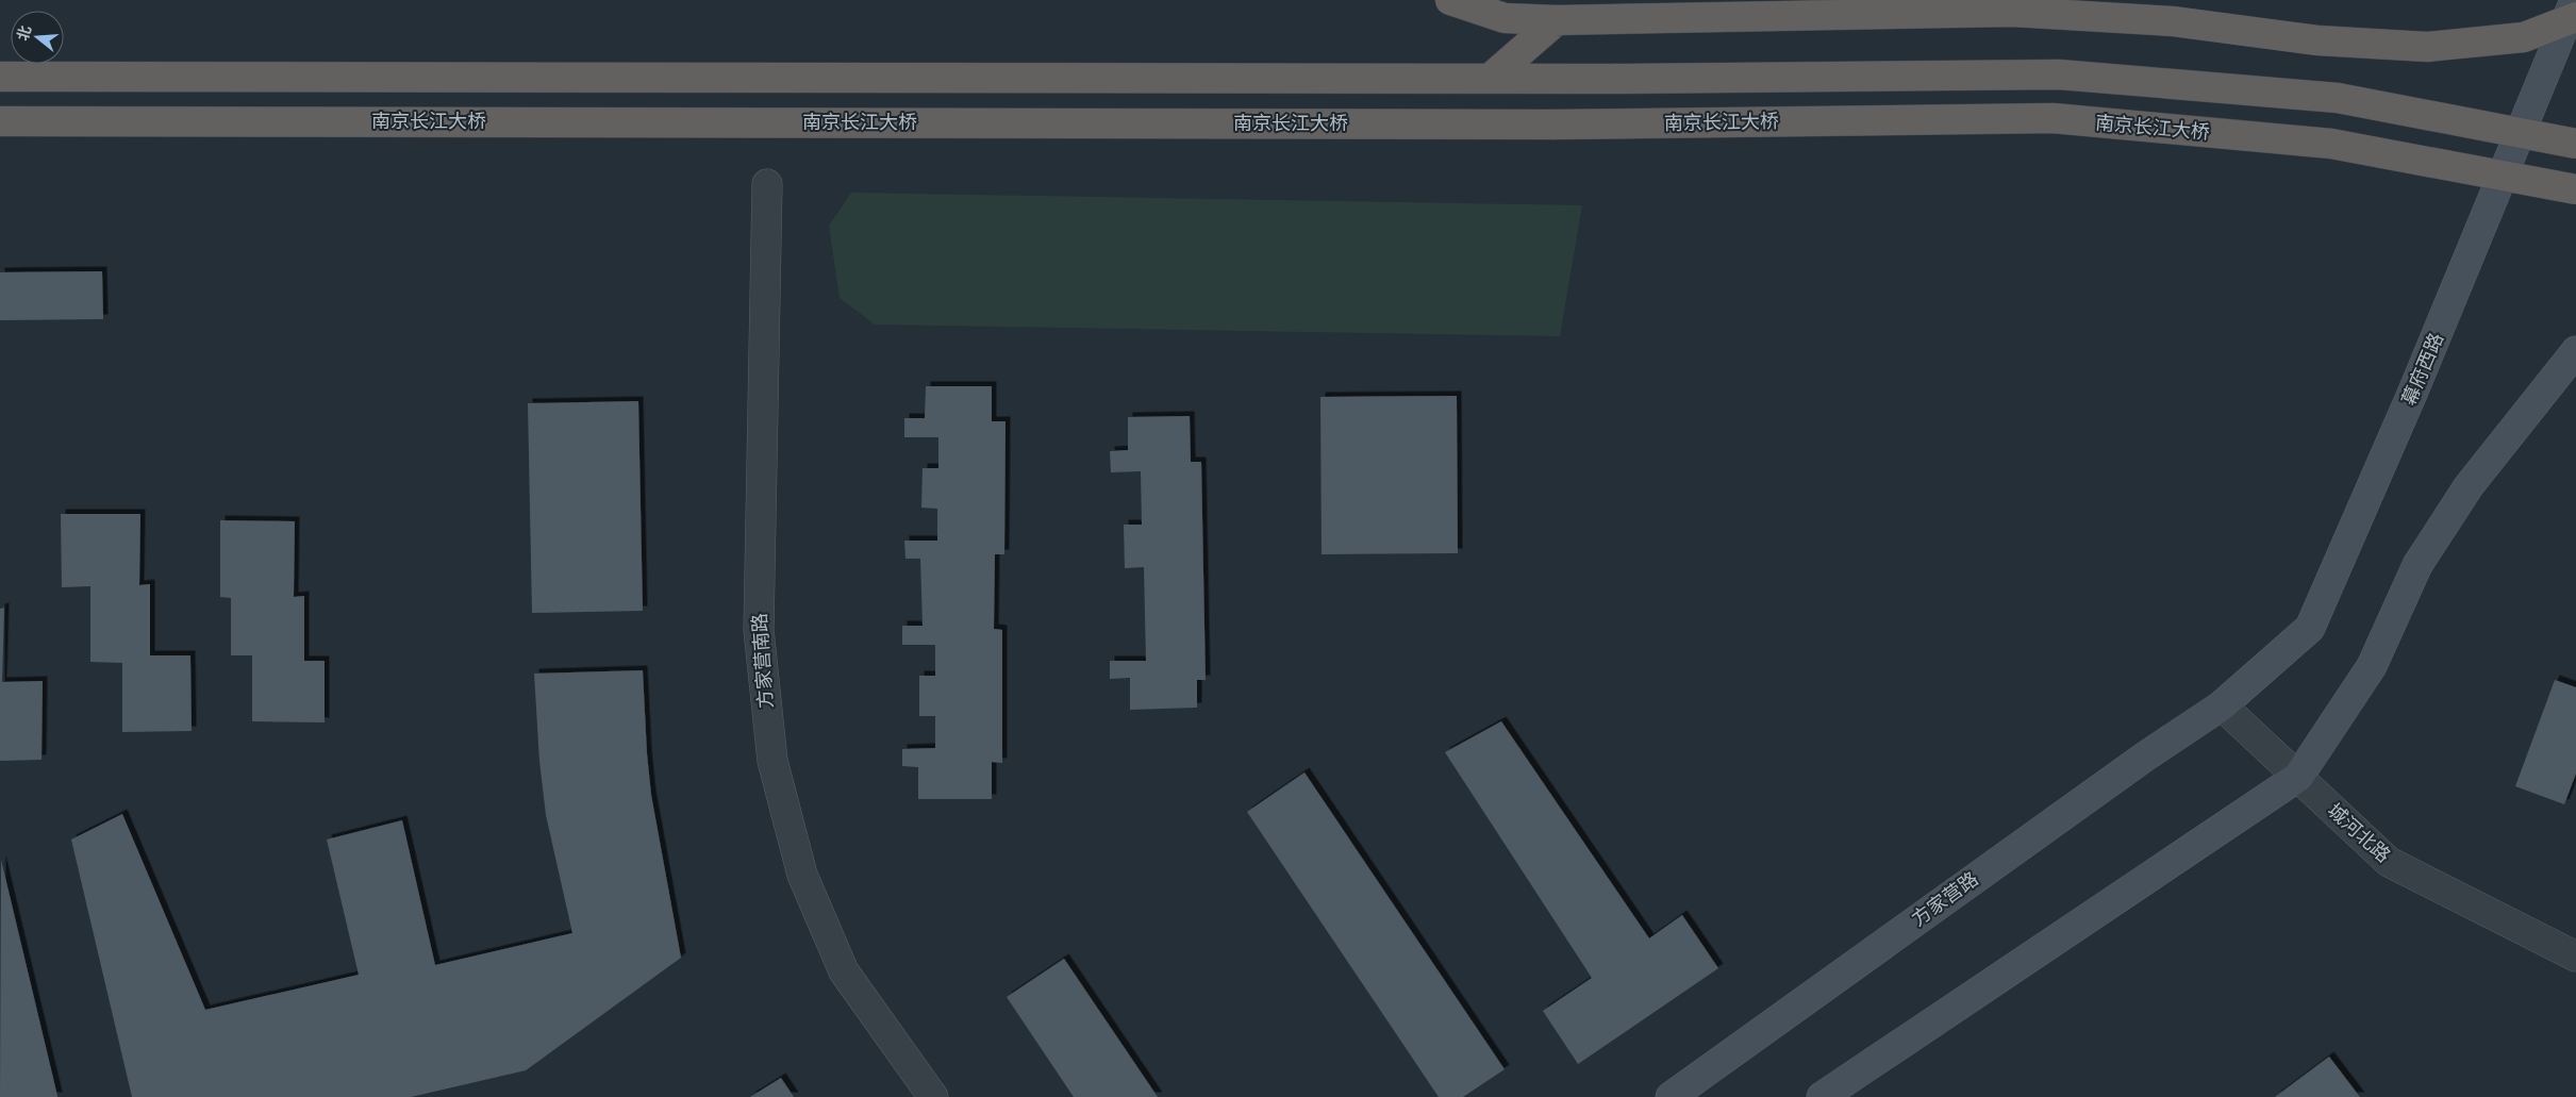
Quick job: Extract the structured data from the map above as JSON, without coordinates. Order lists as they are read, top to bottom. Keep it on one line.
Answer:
{"streets":{"highway":["南京长江大桥"],"main road":["幕府西路","方家营路"],"street":["方家营南路","城河北路"]},"crossings":[["幕府西路","城河北路"],["幕府西路","方家营路"],["城河北路","方家营路"]],"north":"left"}
